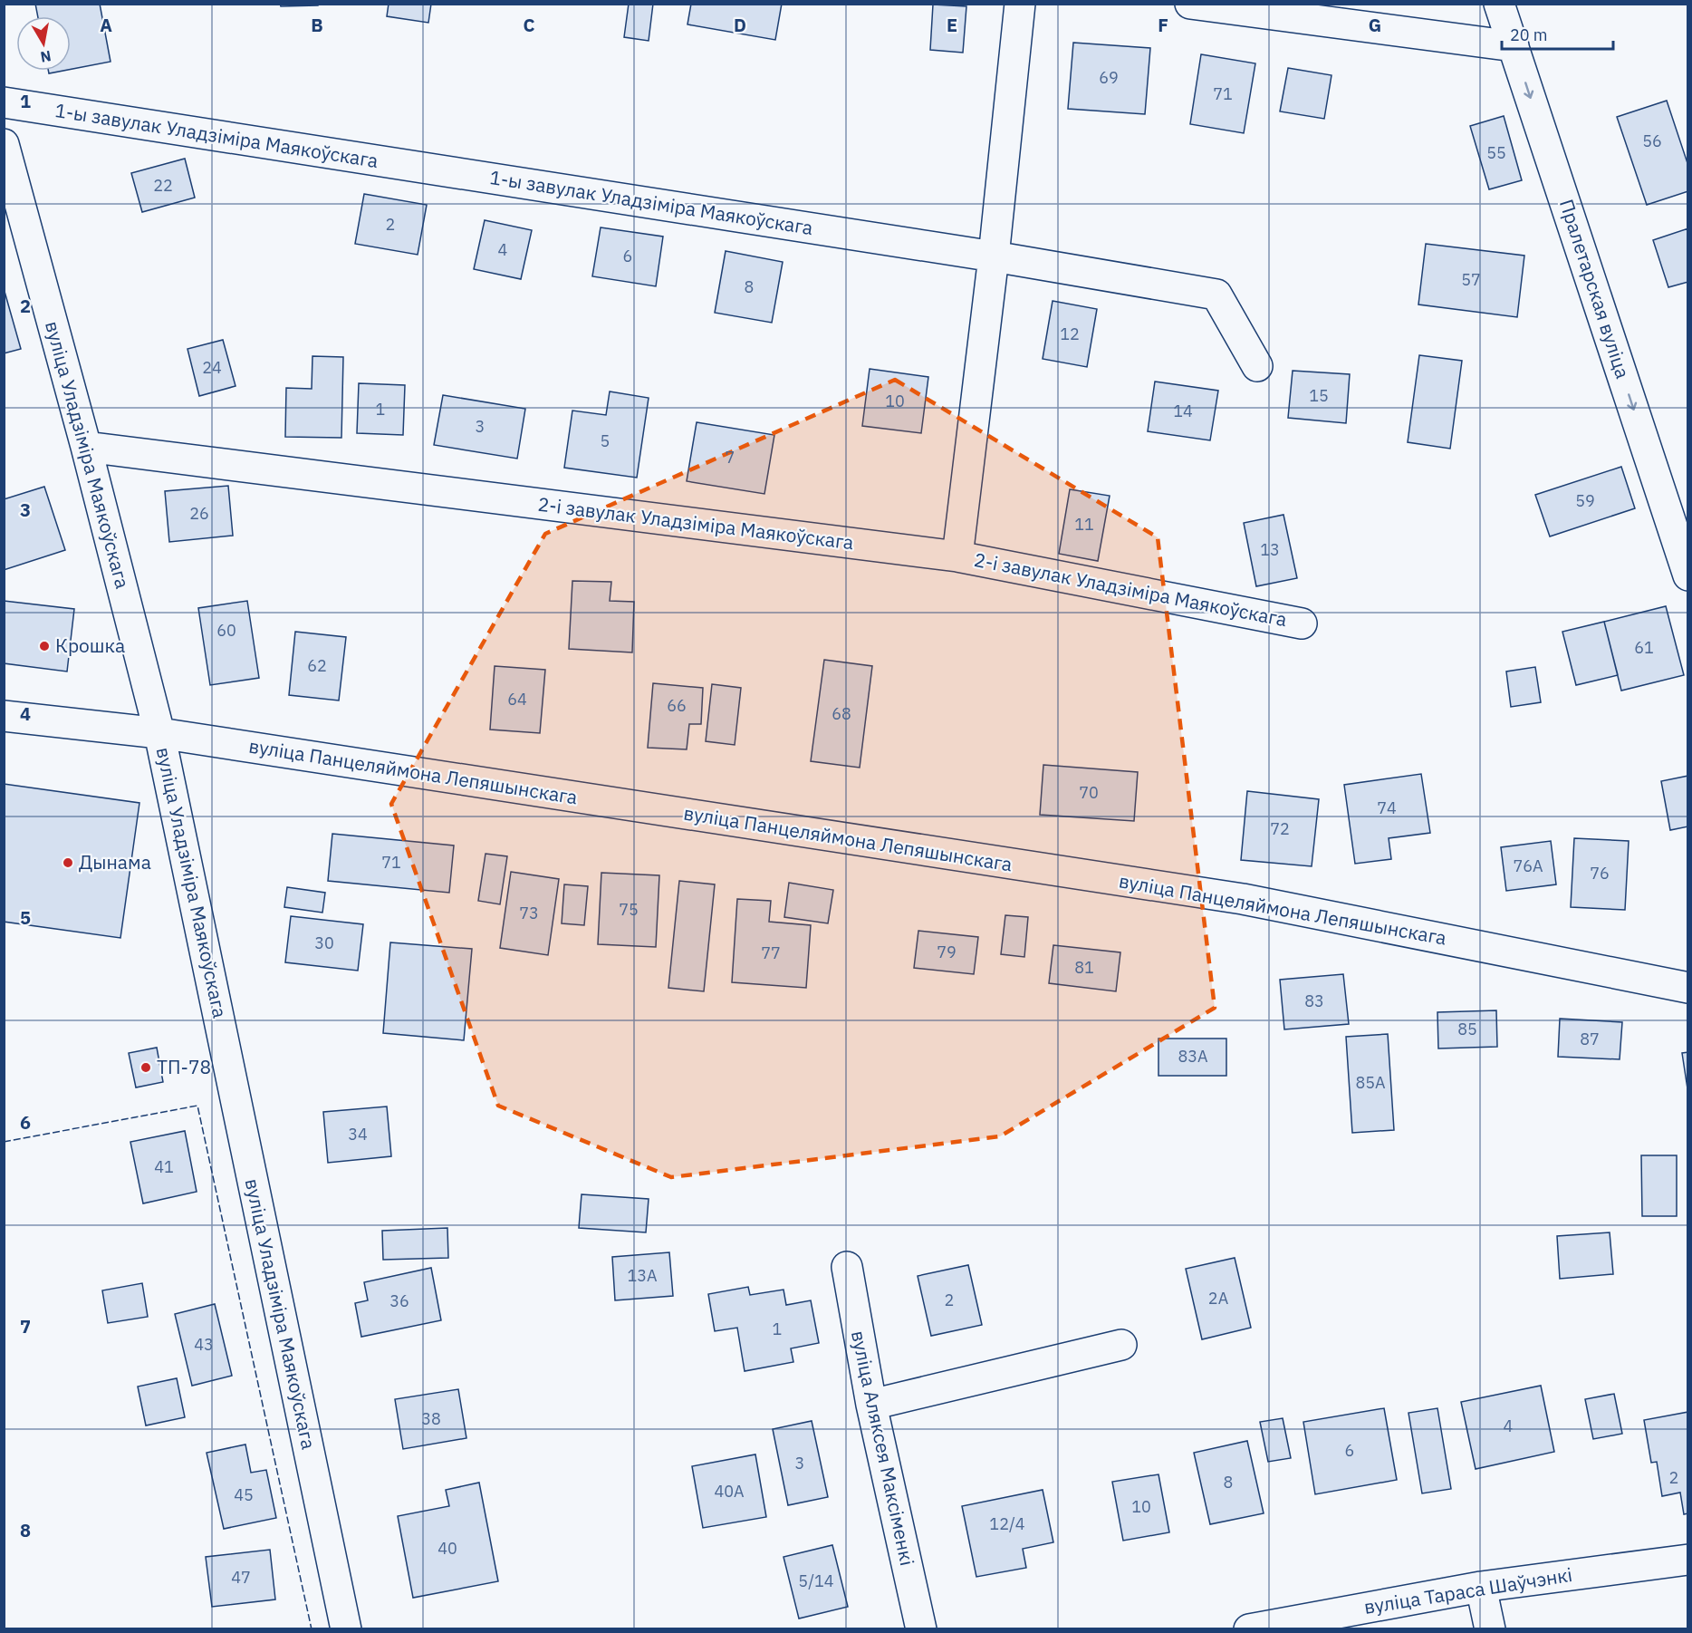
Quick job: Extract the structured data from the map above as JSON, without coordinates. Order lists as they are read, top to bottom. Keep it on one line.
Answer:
{"streets":{"street":["1-ы завулак Уладзіміра Маякоўскага","Пралетарская вуліца","вуліца Уладзіміра Маякоўскага","2-і завулак Уладзіміра Маякоўскага","вуліца Панцеляймона Лепяшынскага","вуліца Аляксея Максіменкі","вуліца Тараса Шаўчэнкі"]},"crossings":[["вуліца Уладзіміра Маякоўскага","2-і завулак Уладзіміра Маякоўскага"],["вуліца Уладзіміра Маякоўскага","вуліца Панцеляймона Лепяшынскага"]],"one_way":["Пралетарская вуліца"],"places":["Крошка","Дынама","ТП-78"],"house_numbers":["69","71","56","55","22","2","4","6","57","8","12","24","15","10","1","14","3","5","7","59","26","11","13","60","61","62","64","66","68","70","74","72","71","76А","76","75","73","30","79","77","81","83","85","87","83А","85А","34","41","13А","2А","2","36","1","43","38","4","6","3","2","8","40А","45","10","12/4","40","47","5/14"],"scale_bar":"20 m","north":"bottom","grid":{"columns":["A","B","C","D","E","F","G"],"rows":["1","2","3","4","5","6","7","8"]}}
